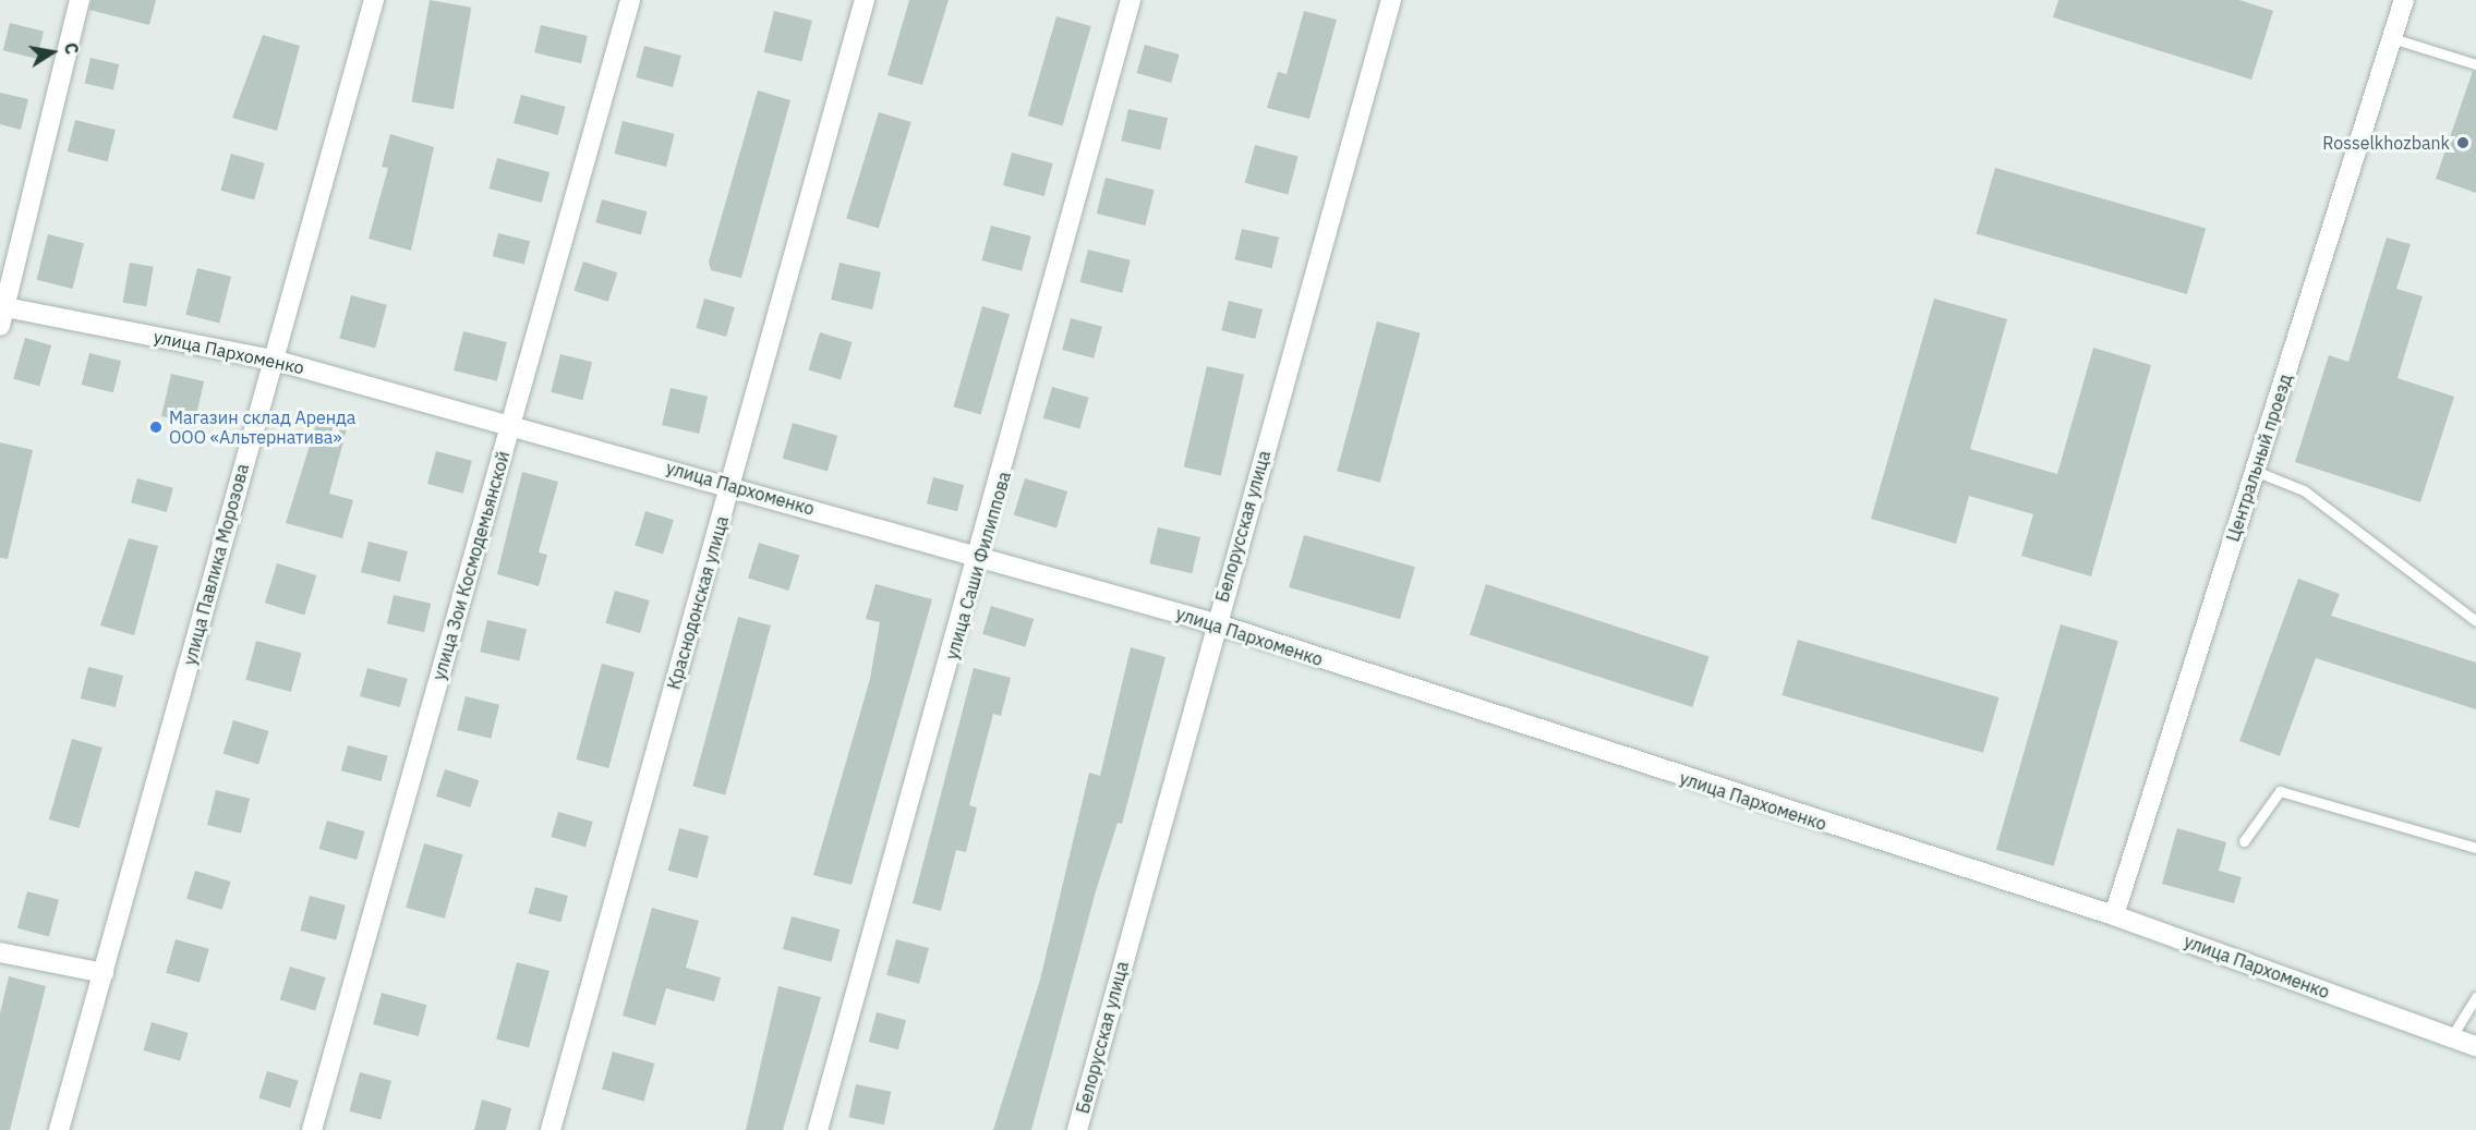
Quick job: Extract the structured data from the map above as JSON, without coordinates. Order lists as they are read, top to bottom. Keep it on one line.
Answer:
{"streets":{"street":["улица Пархоменко","Центральный проезд","Белорусская улица","улица Павлика Морозова","улица Зои Космодемьянской","улица Саши Филиппова","Краснодонская улица"]},"crossings":[["улица Пархоменко","Центральный проезд"],["улица Пархоменко","Белорусская улица"],["улица Пархоменко","улица Павлика Морозова"],["улица Пархоменко","улица Зои Космодемьянской"],["улица Пархоменко","улица Саши Филиппова"],["улица Пархоменко","Краснодонская улица"]],"places":["Rosselkhozbank","Магазин склад Аренда ООО «Альтернатива»"],"north":"right"}
